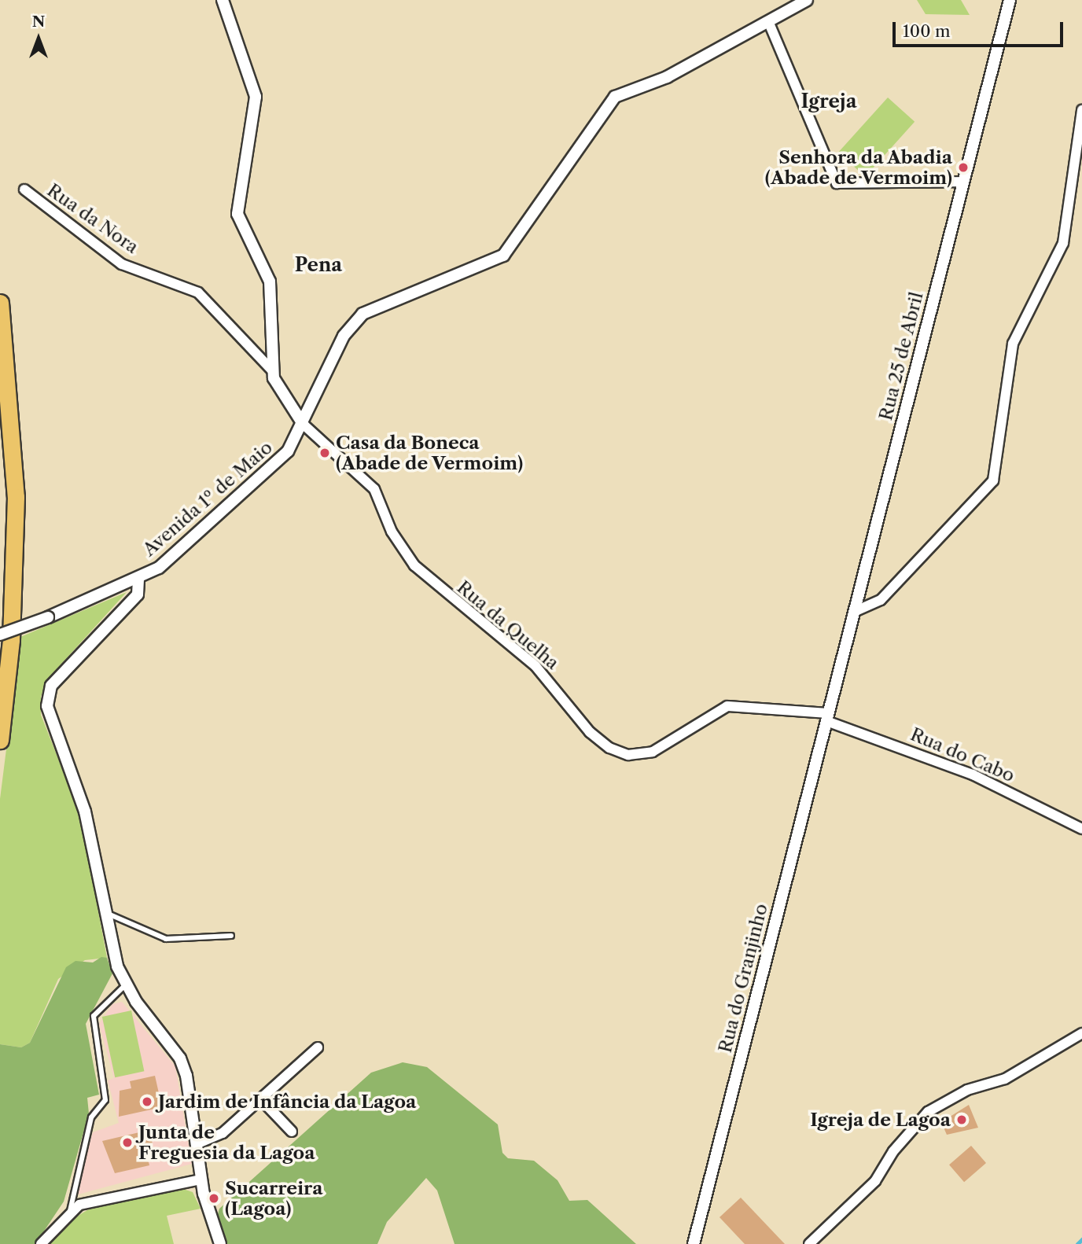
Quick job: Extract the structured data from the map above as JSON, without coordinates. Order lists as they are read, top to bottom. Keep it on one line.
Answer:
{"streets":{"street":["Rua da Nora","Rua 25 de Abril","Avenida 1º de Maio","Rua da Quelha","Rua do Cabo","Rua do Granjinho"]},"crossings":[["Rua 25 de Abril","Rua da Quelha"],["Rua 25 de Abril","Rua do Cabo"],["Rua 25 de Abril","Rua do Granjinho"],["Avenida 1º de Maio","Rua da Quelha"],["Rua da Quelha","Rua do Cabo"],["Rua da Quelha","Rua do Granjinho"],["Rua do Cabo","Rua do Granjinho"]],"districts":["Igreja","Pena"],"places":["Senhora da Abadia (Abade de Vermoim)","Casa da Boneca (Abade de Vermoim)","Jardim de Infância da Lagoa","Igreja de Lagoa","Junta de Freguesia da Lagoa","Sucarreira (Lagoa)"],"scale_bar":"100 m","north":"top"}
